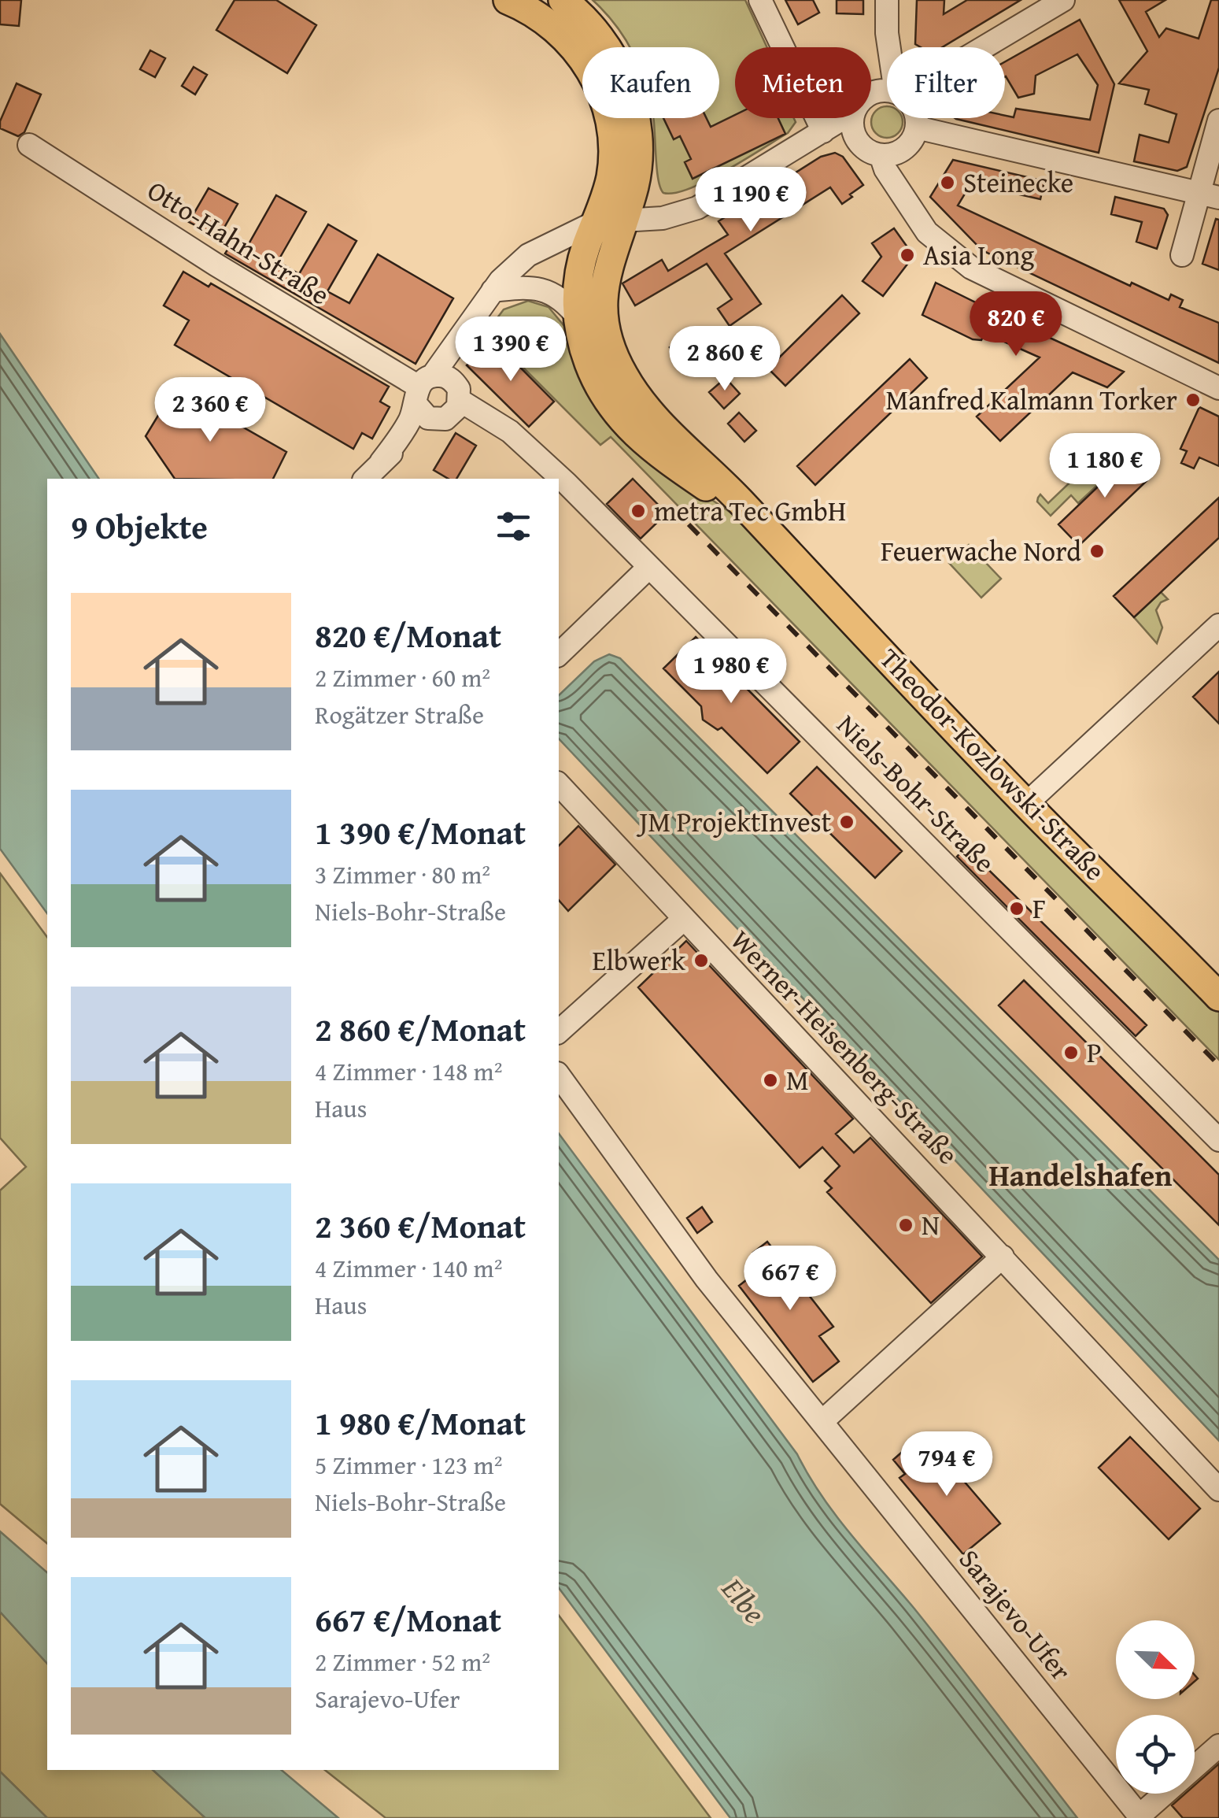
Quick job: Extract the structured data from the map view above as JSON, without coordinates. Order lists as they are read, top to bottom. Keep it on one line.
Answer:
{"streets":{"main road":["Theodor-Kozlowski-Straße"],"street":["Otto-Hahn-Straße","Niels-Bohr-Straße","Werner-Heisenberg-Straße","Sarajevo-Ufer"]},"districts":["Handelshafen"],"water":["Elbe"],"places":["Steinecke","Asia Long","Manfred Kalmann Torker","metra Tec GmbH","Feuerwache Nord","JM ProjektInvest","F","Elbwerk","P","M","N"],"north":"bottom right","page":{"chip":["Kaufen","Mieten","Filter"],"price":["1 190 €","820 €","1 390 €","2 860 €","2 360 €","1 180 €","1 980 €","667 €","794 €"],"heading":"9 Objekte","list":[{"name":"820 €/Monat","note":"2 Zimmer · 60 m² · Rogätzer Straße"},{"name":"1 390 €/Monat","note":"3 Zimmer · 80 m² · Niels-Bohr-Straße"},{"name":"2 860 €/Monat","note":"4 Zimmer · 148 m² · Haus"},{"name":"2 360 €/Monat","note":"4 Zimmer · 140 m² · Haus"},{"name":"1 980 €/Monat","note":"5 Zimmer · 123 m² · Niels-Bohr-Straße"},{"name":"667 €/Monat","note":"2 Zimmer · 52 m² · Sarajevo-Ufer"}]}}
